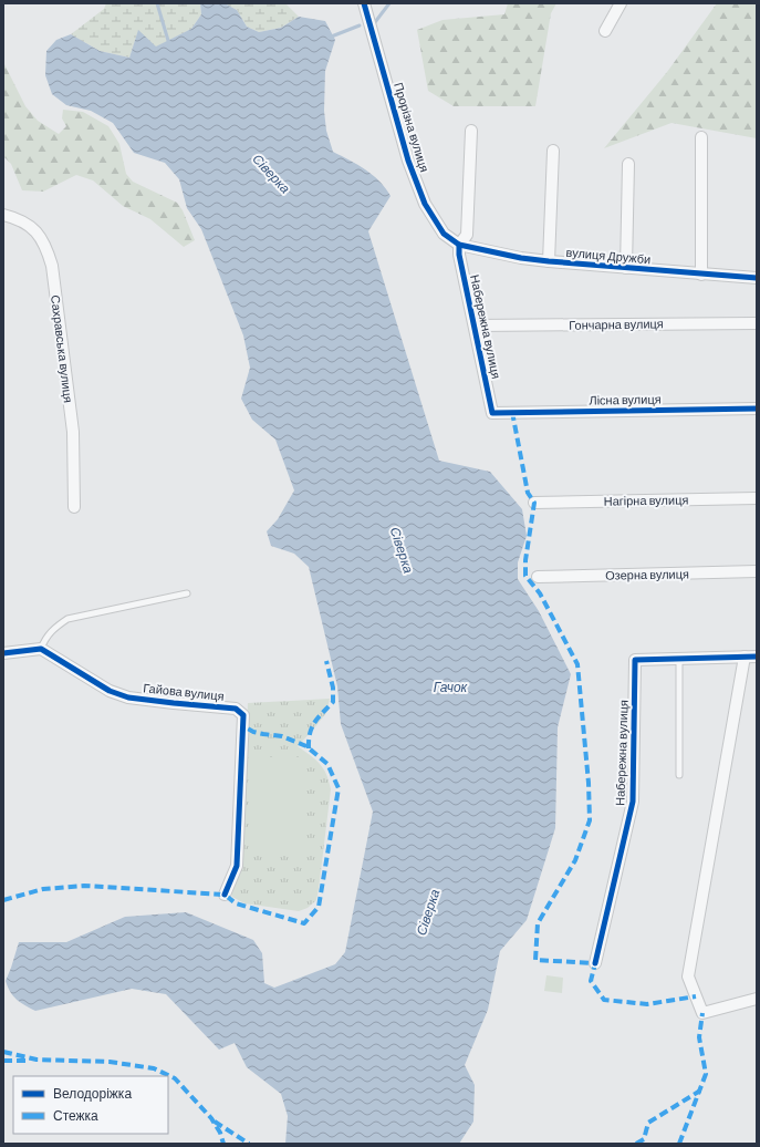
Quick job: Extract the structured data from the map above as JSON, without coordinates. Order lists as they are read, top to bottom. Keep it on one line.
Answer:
{"streets":{"street":["Прорізна вулиця","вулиця Дружби","Гончарна вулиця","Набережна вулиця","Сахравська вулиця","Лісна вулиця","Нагірна вулиця","Озерна вулиця","Гайова вулиця"]},"crossings":[["Прорізна вулиця","вулиця Дружби"],["Прорізна вулиця","Набережна вулиця"],["вулиця Дружби","Набережна вулиця"],["Гончарна вулиця","Набережна вулиця"],["Набережна вулиця","Лісна вулиця"]],"water":["Сіверка","Гачок"],"legend":["Велодоріжка","Стежка"]}
